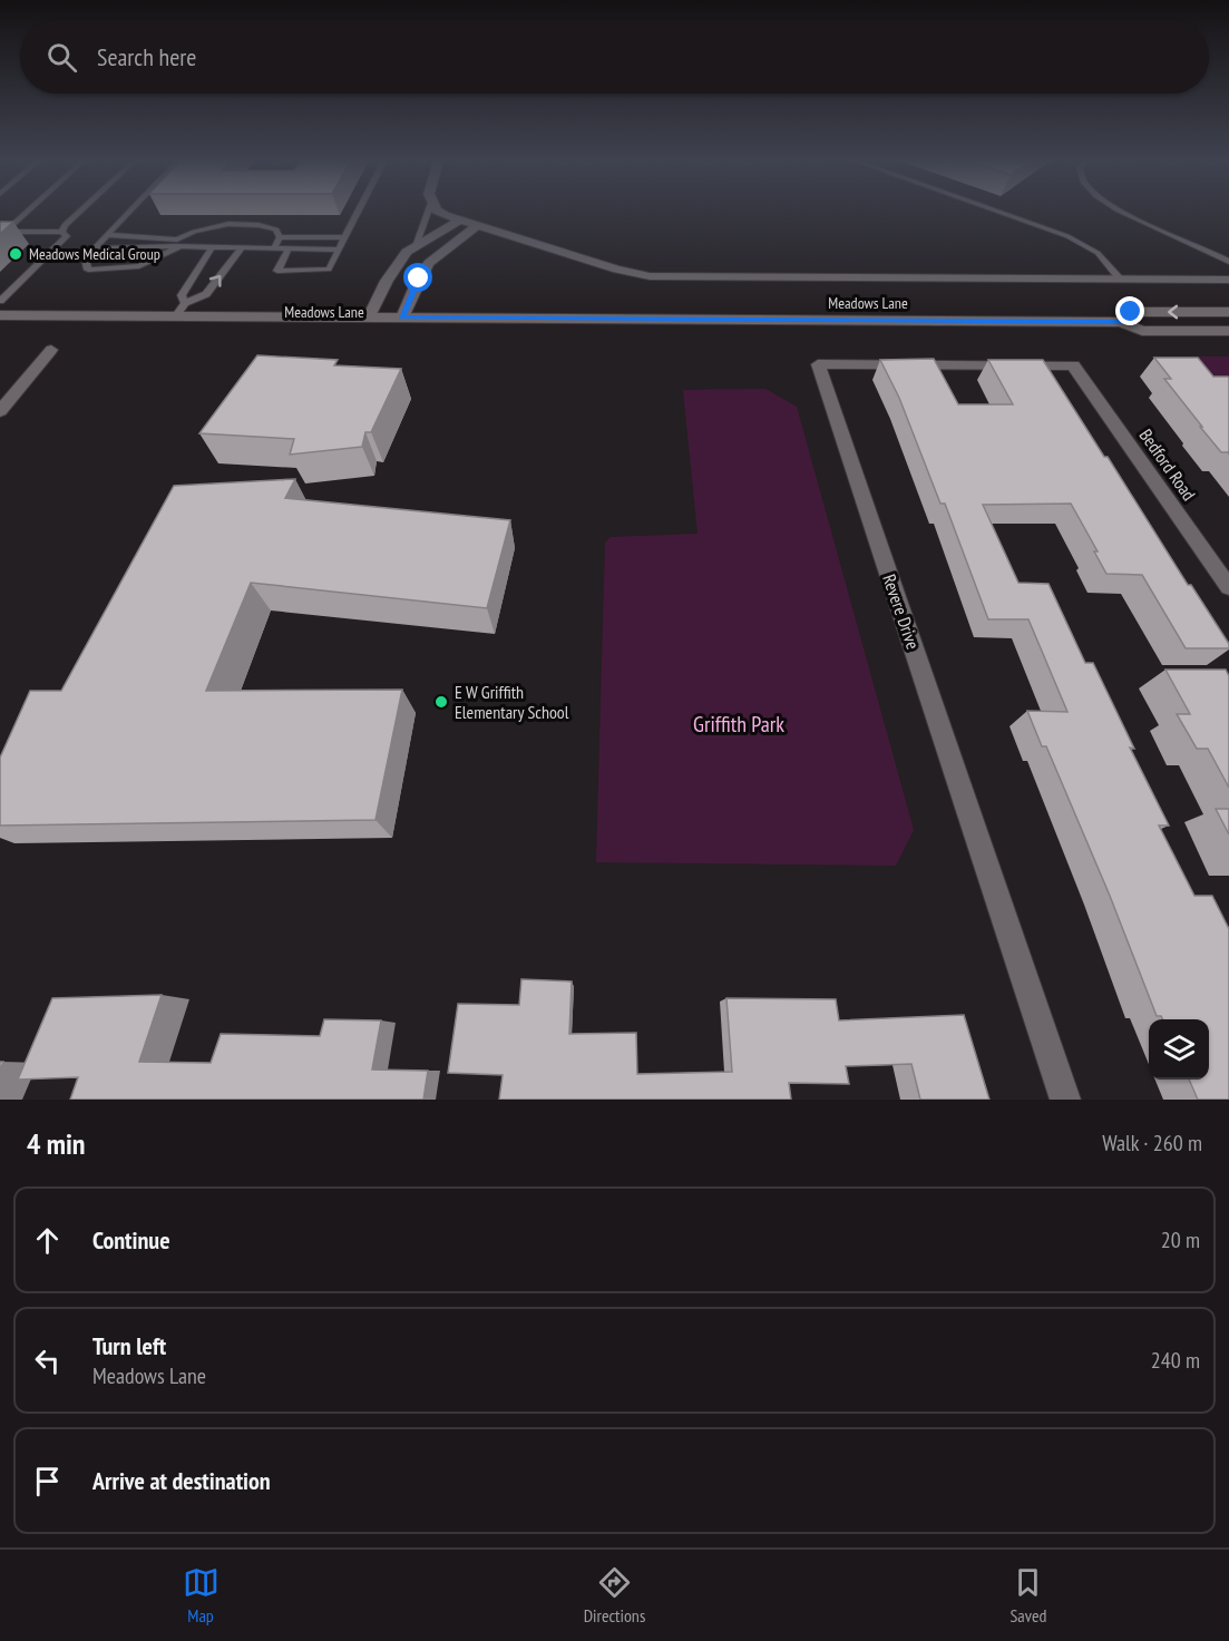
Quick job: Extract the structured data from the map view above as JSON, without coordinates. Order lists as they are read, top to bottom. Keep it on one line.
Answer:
{"streets":{"street":["Meadows Lane","Bedford Road","Revere Drive"]},"crossings":[["Bedford Road","Revere Drive"]],"parks":["Griffith Park"],"places":["Meadows Medical Group","E W Griffith Elementary School"],"page":{"search":"Search here","heading":["4 min","Walk · 260 m"],"list":[["Continue","20 m"],["Turn left","Meadows Lane","240 m"],"Arrive at destination"],"nav":["Map","Directions","Saved"]}}
